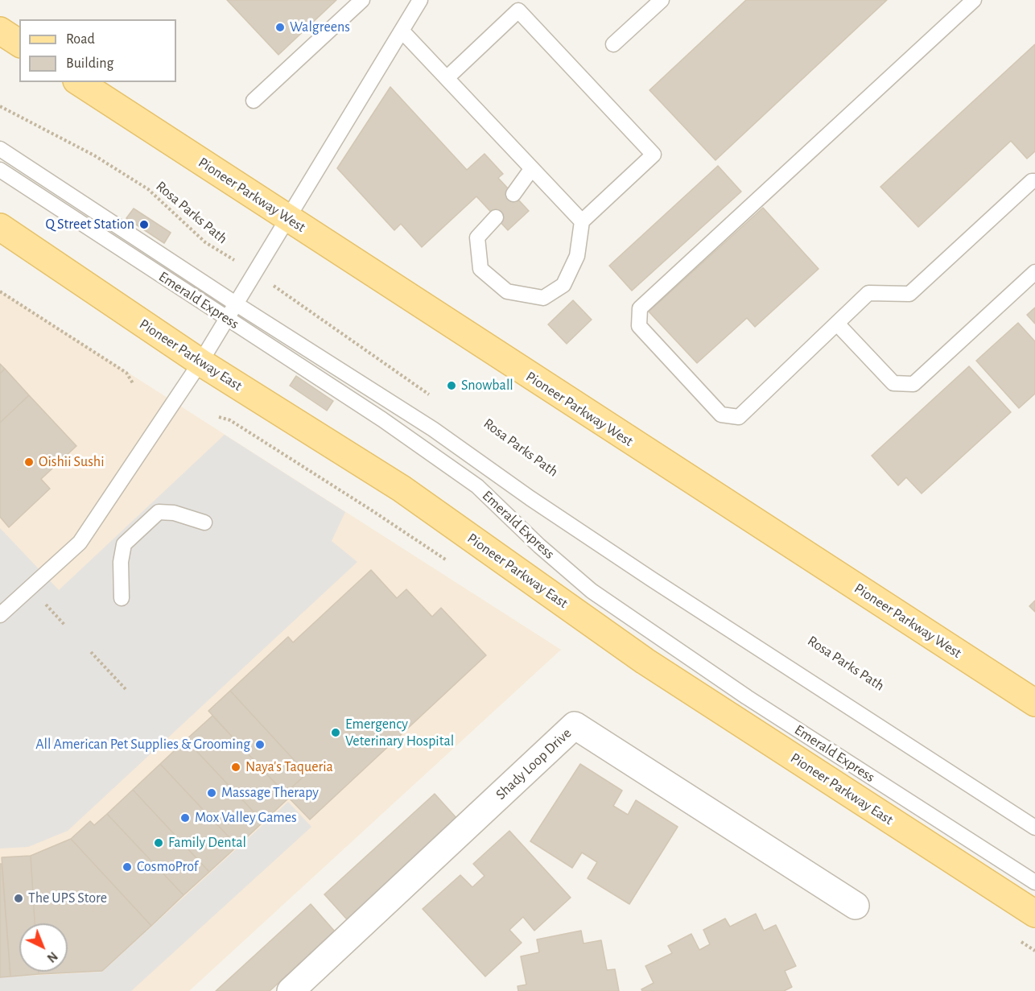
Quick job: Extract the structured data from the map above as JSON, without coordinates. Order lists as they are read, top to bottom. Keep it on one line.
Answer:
{"streets":{"main road":["Pioneer Parkway West","Pioneer Parkway East"],"street":["Shady Loop Drive"],"lane":["Emerald Express"],"path":["Rosa Parks Path"]},"places":["Walgreens","Q Street Station","Snowball","Oishii Sushi","Emergency Veterinary Hospital","All American Pet Supplies & Grooming","Naya's Taqueria","Massage Therapy","Mox Valley Games","Family Dental","CosmoProf","The UPS Store"],"legend":["Road","Building"],"north":"bottom right"}
